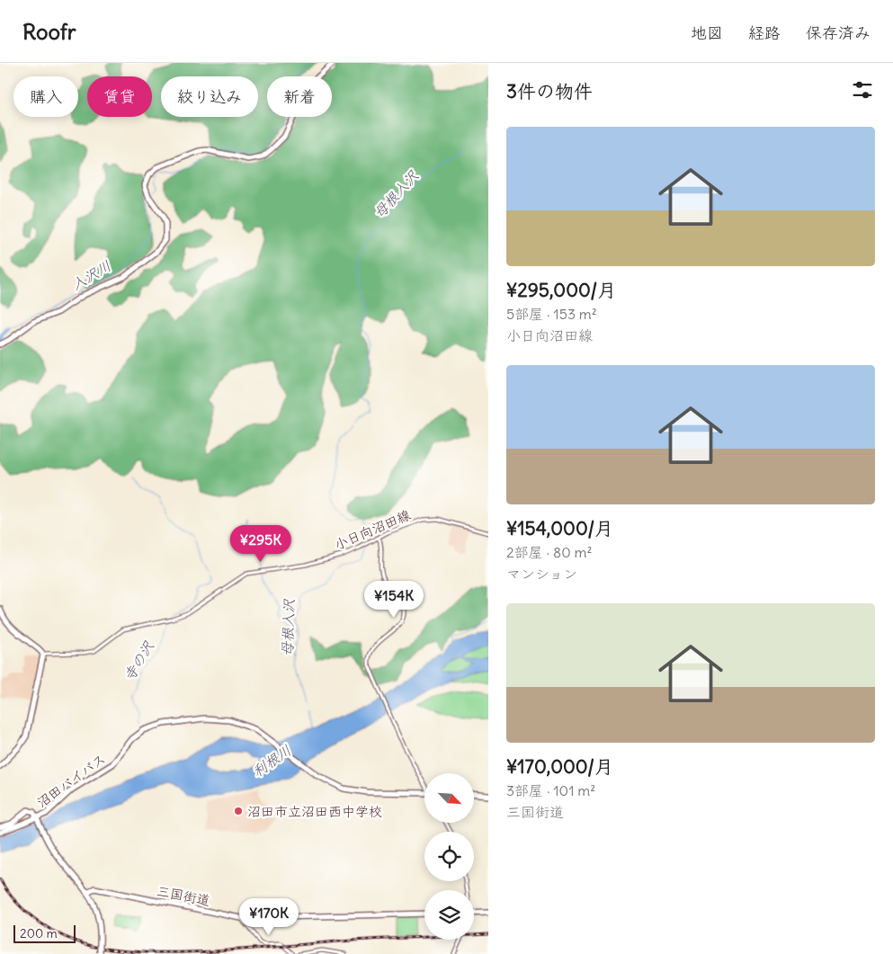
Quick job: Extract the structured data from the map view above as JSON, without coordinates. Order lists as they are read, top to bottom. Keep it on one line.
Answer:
{"streets":{"highway":["沼田バイパス","三国街道"],"street":["小日向沼田線"]},"water":["母根入沢","入沢川","寺の沢","利根川"],"places":["沼田市立沼田西中学校"],"scale_bar":"200 m","north":"bottom right","page":{"header":"Roofr","nav":["地図","経路","保存済み"],"heading":"3件の物件","chip":["購入","賃貸","絞り込み","新着"],"list":[{"name":"¥295,000/月","note":"5部屋 · 153 m² · 小日向沼田線"},{"name":"¥154,000/月","note":"2部屋 · 80 m² · マンション"},{"name":"¥170,000/月","note":"3部屋 · 101 m² · 三国街道"}],"price":["¥295K","¥154K","¥170K"],"scale":"200 m"}}
